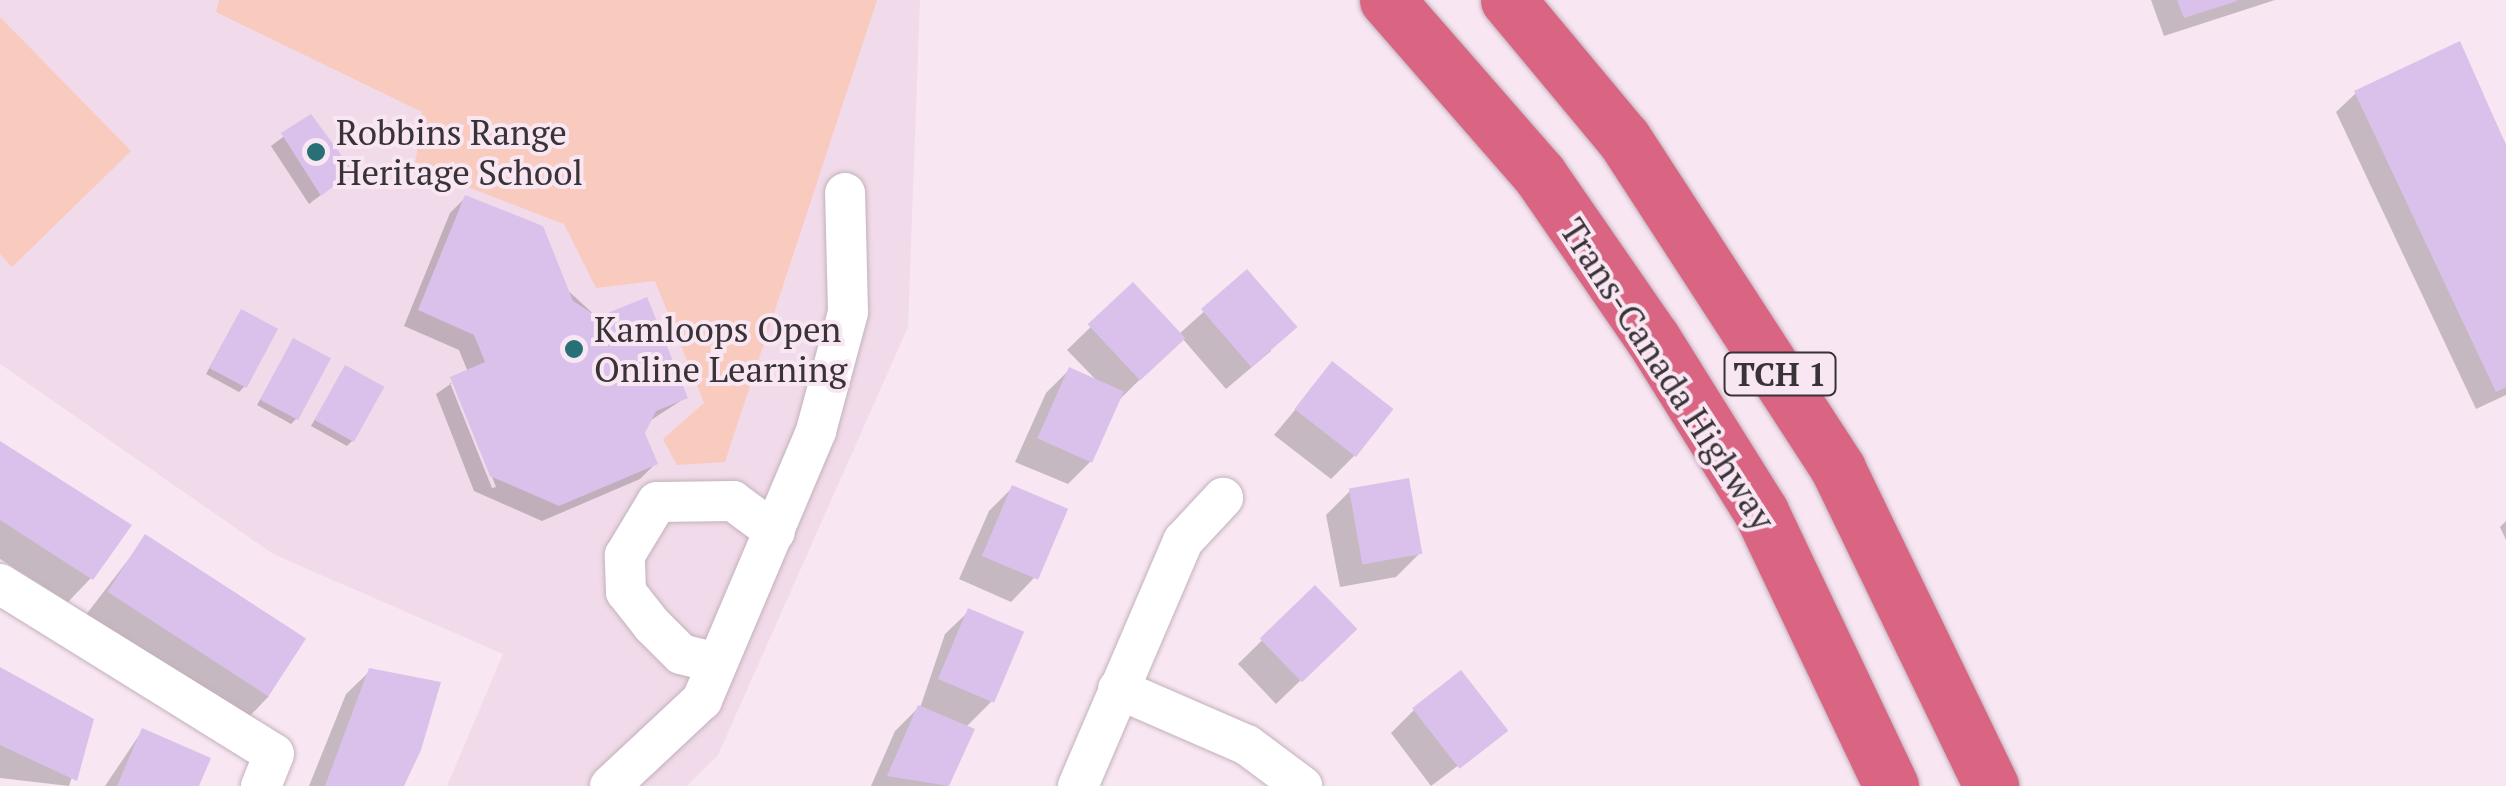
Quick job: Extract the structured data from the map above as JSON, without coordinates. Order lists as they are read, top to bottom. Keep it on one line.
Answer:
{"streets":{"highway":["Trans-Canada Highway","TCH 1"]},"places":["Robbins Range Heritage School","Kamloops Open Online Learning"]}
